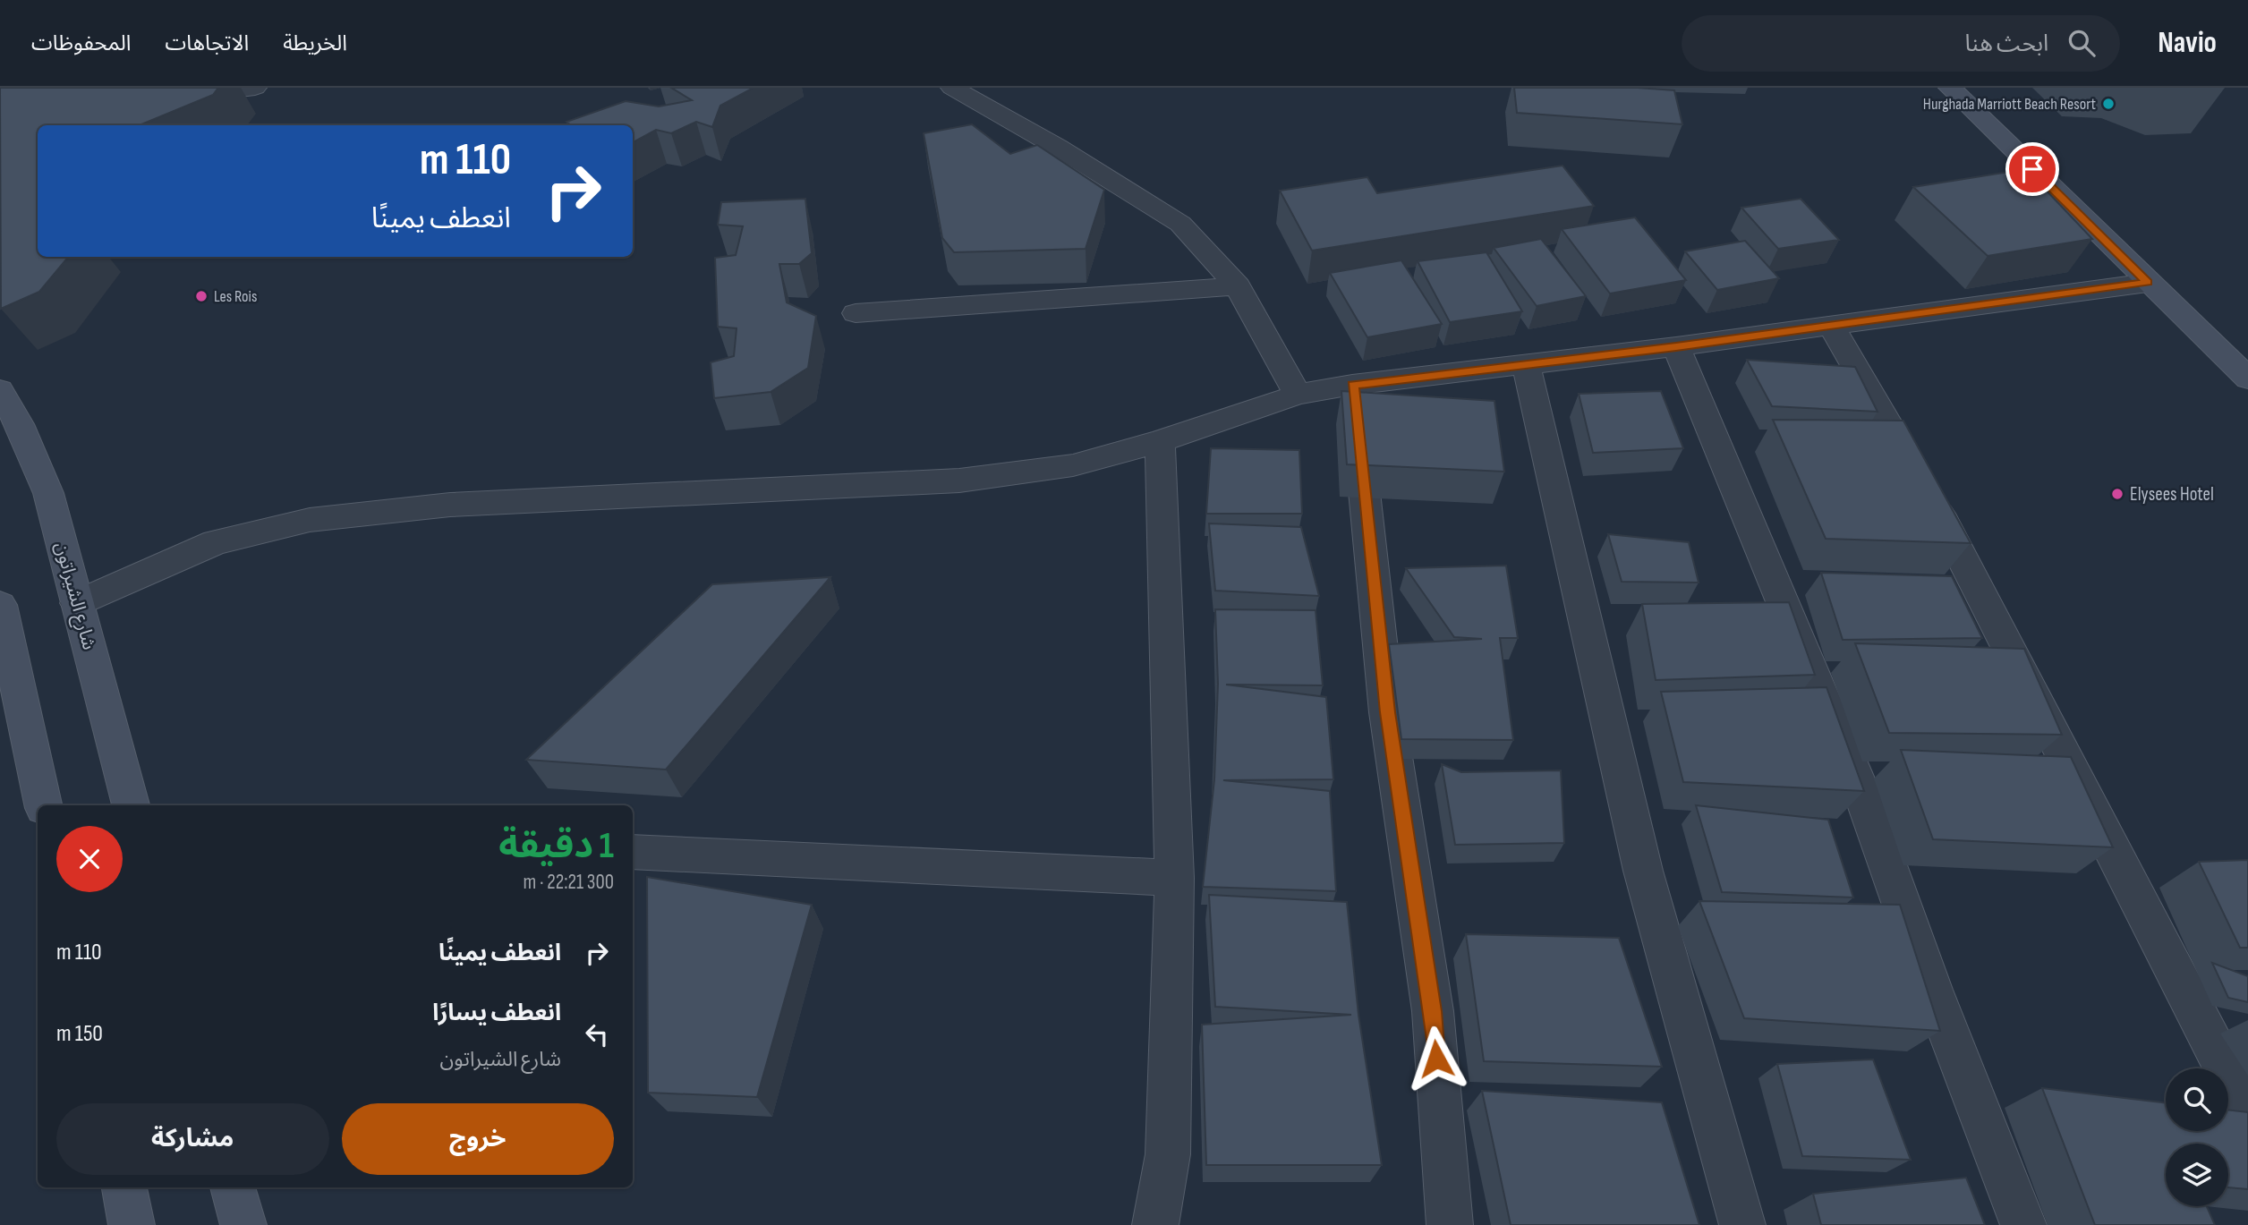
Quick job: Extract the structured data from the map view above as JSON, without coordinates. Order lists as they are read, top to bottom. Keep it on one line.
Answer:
{"streets":{"street":["شارع الشيراتون"]},"places":["Hurghada Marriott Beach Resort","Les Rois","Elysees Hotel"],"page":{"header":"Navio","search":"ابحث هنا","nav":["الخريطة","الاتجاهات","المحفوظات"],"turn":["110 m","انعطف يمينًا"],"heading":["1 دقيقة","300 m · 22:21"],"list":[{"name":"انعطف يمينًا","value":"110 m"},{"name":"انعطف يسارًا","note":"شارع الشيراتون","value":"150 m"}],"buttons":["خروج","مشاركة"]}}
